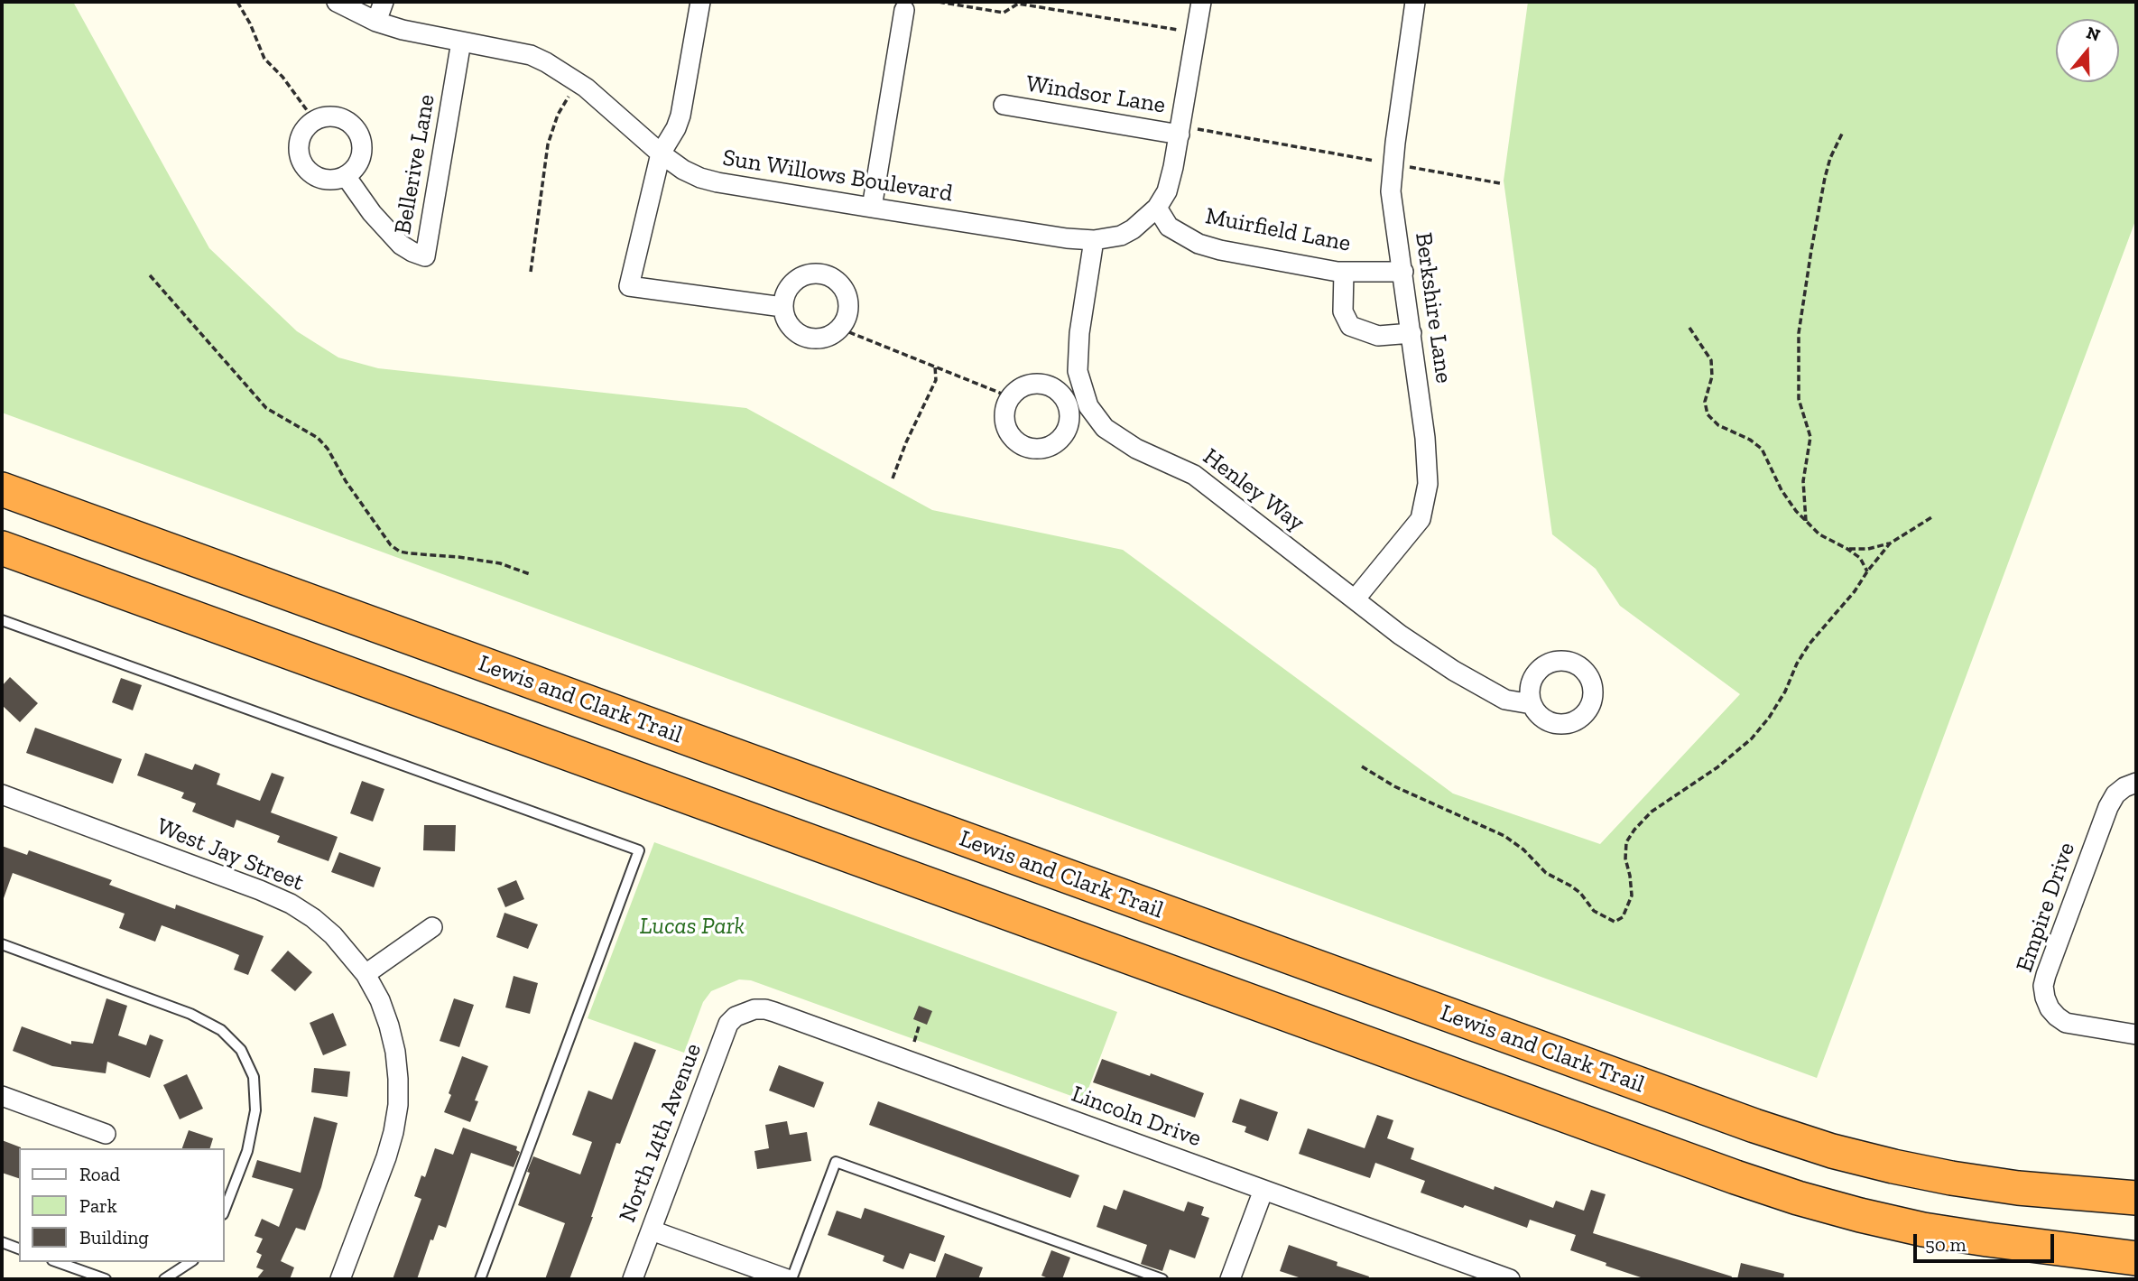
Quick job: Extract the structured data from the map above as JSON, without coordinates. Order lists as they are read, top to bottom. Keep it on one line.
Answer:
{"streets":{"highway":["Lewis and Clark Trail"],"street":["Windsor Lane","Bellerive Lane","Sun Willows Boulevard","Muirfield Lane","Berkshire Lane","Henley Way","West Jay Street","Empire Drive","Lincoln Drive","North 14th Avenue"]},"crossings":[["Windsor Lane","Sun Willows Boulevard"],["Bellerive Lane","Sun Willows Boulevard"],["Sun Willows Boulevard","Muirfield Lane"],["Sun Willows Boulevard","Henley Way"],["Muirfield Lane","Berkshire Lane"],["Berkshire Lane","Henley Way"],["Lincoln Drive","North 14th Avenue"]],"parks":["Lucas Park"],"legend":["Road","Park","Building"],"scale_bar":"50 m","north":"top"}
